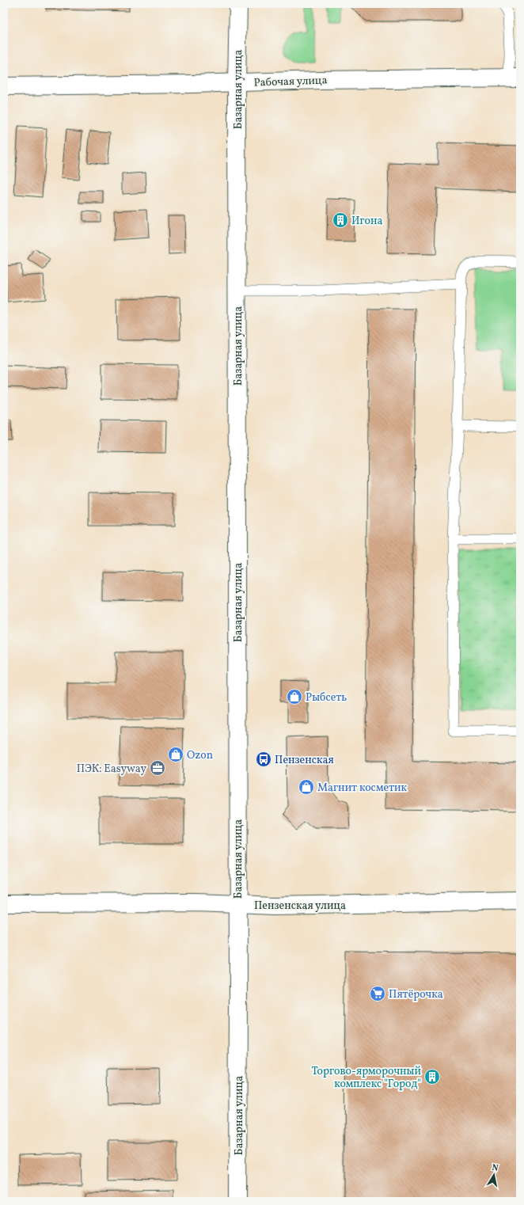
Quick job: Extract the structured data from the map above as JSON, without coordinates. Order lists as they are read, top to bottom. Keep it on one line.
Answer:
{"streets":{"main road":["Рабочая улица","Базарная улица","Пензенская улица"]},"crossings":[["Рабочая улица","Базарная улица"],["Базарная улица","Пензенская улица"]],"places":{"building":["Игона","Торгово-ярморочный комплекс \"Город\""],"shop":["Рыбсеть","Ozon","Магнит косметик"],"bus stop":["Пензенская"],"office":["ПЭК: Easyway"],"supermarket":["Пятёрочка"]},"north":"top"}
